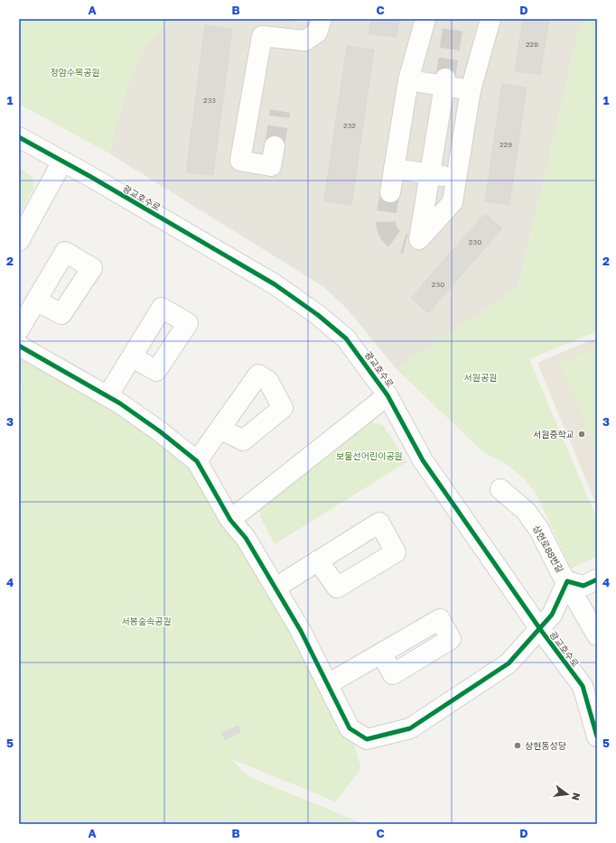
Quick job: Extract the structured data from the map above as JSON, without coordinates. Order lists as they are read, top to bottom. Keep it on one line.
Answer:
{"streets":{"street":["광교호수로","상현로88번길"]},"parks":["정암수목공원","서원공원","보물선어린이공원","서봉숲속공원"],"places":["서원중학교","상현동성당"],"house_numbers":["228","233","232","229","230","230"],"north":"right","grid":{"columns":["A","B","C","D"],"rows":["1","2","3","4","5"]}}
